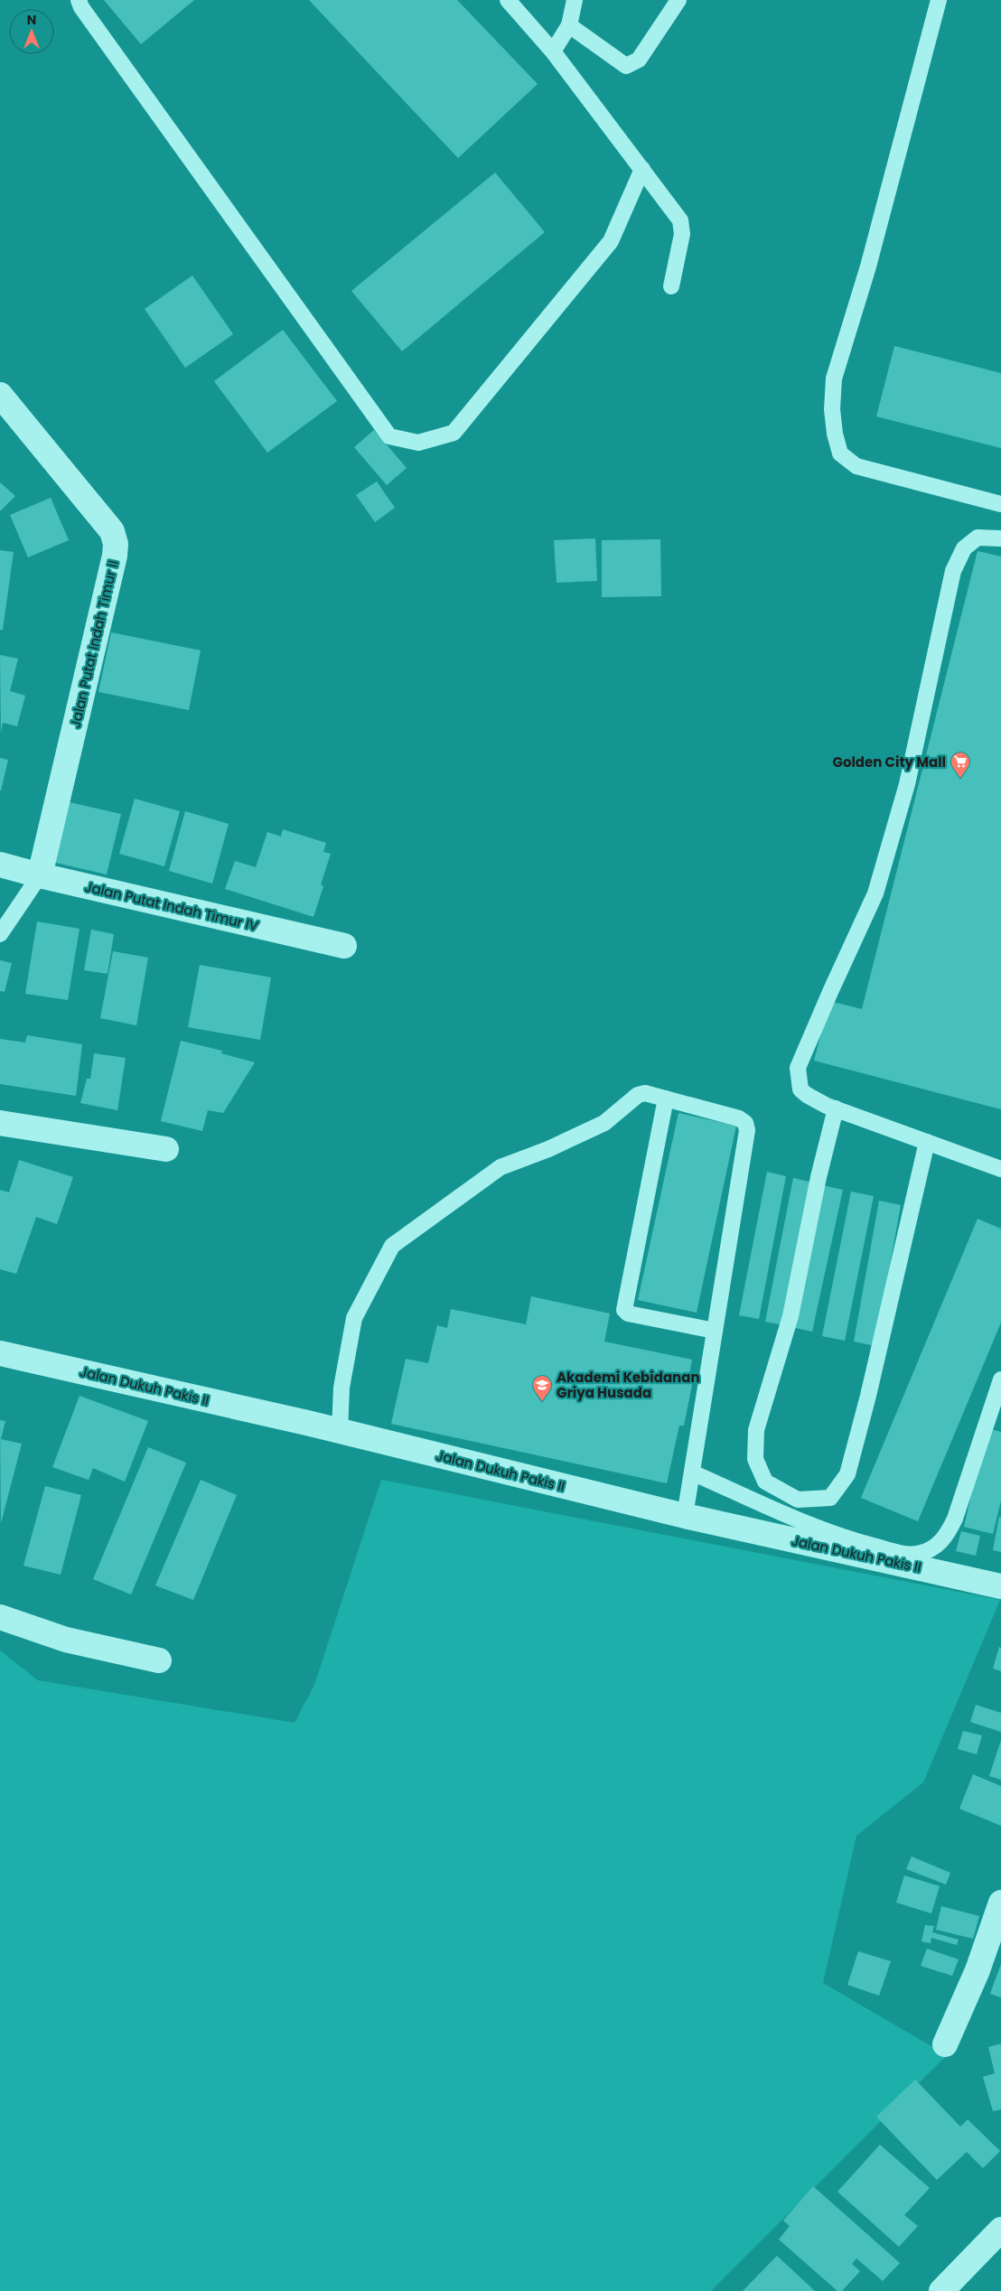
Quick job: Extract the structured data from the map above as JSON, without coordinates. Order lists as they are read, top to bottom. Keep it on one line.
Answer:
{"streets":{"street":["Jalan Putat Indah Timur II","Jalan Putat Indah Timur IV","Jalan Dukuh Pakis II"]},"crossings":[["Jalan Putat Indah Timur II","Jalan Putat Indah Timur IV"]],"places":{"supermarket":["Golden City Mall"],"school or university":["Akademi Kebidanan Griya Husada"]},"north":"top"}
